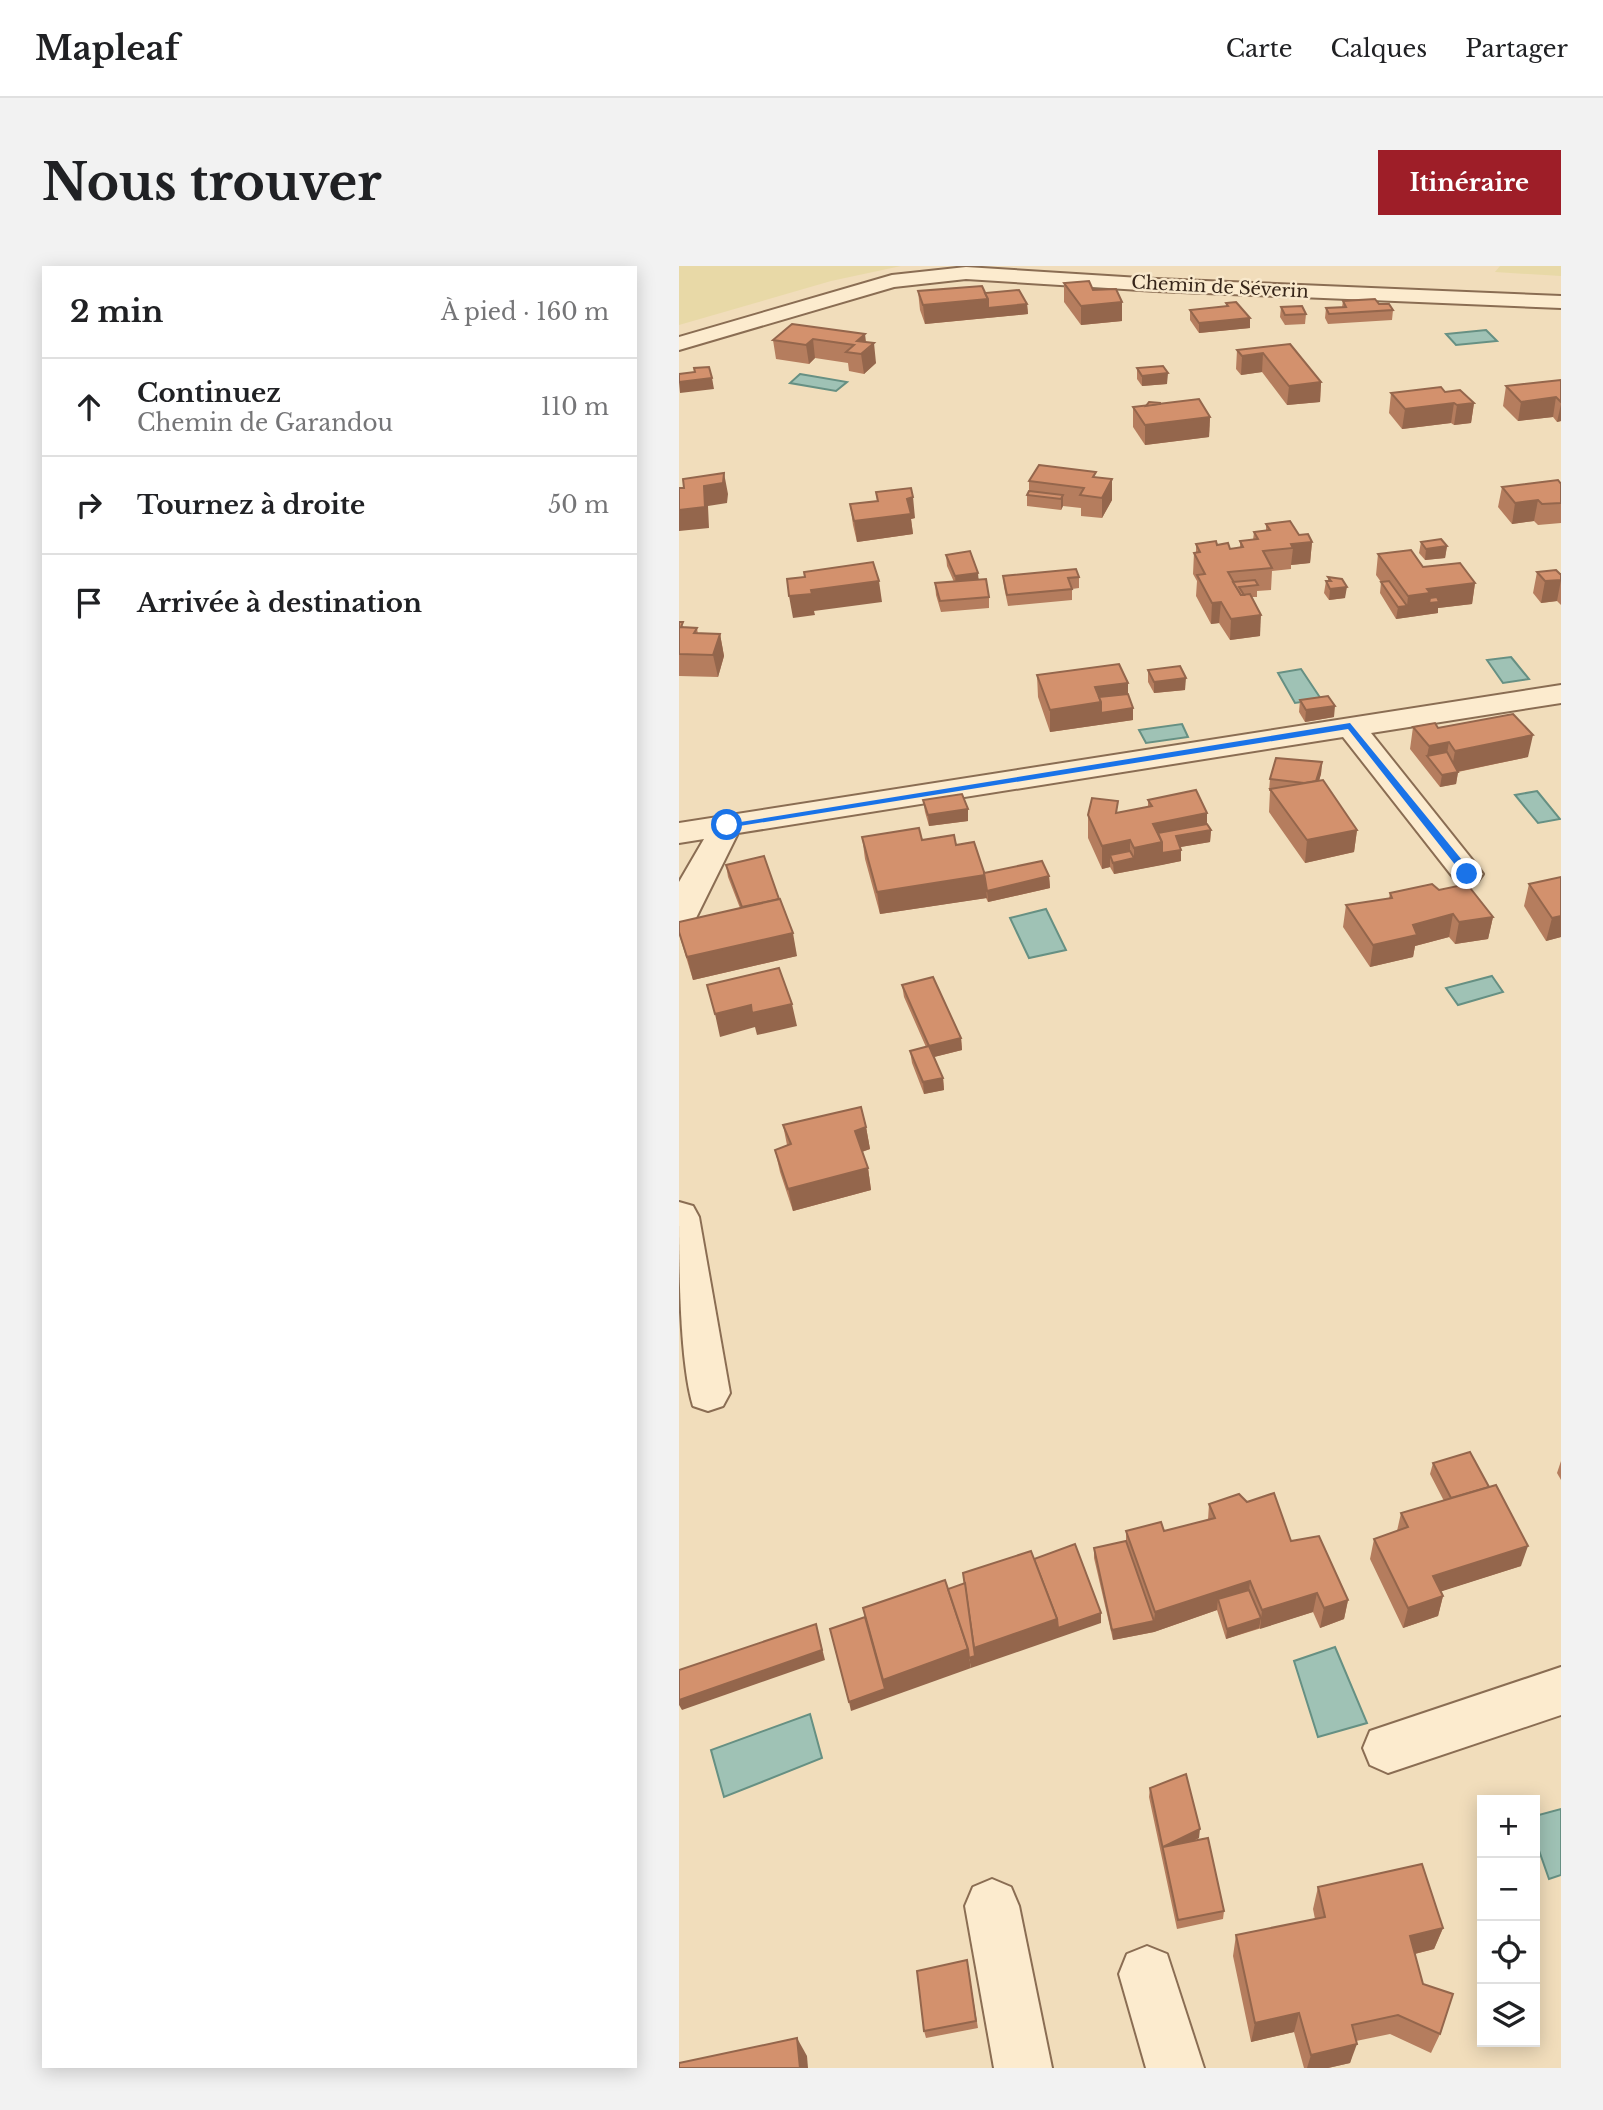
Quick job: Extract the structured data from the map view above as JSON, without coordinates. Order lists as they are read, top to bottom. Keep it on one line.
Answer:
{"streets":{"street":["Chemin de Séverin"]},"page":{"header":"Mapleaf","nav":["Carte","Calques","Partager"],"buttons":"Itinéraire","title":"Nous trouver","heading":["2 min","À pied · 160 m"],"list":[["Continuez","Chemin de Garandou","110 m"],["Tournez à droite","50 m"],"Arrivée à destination"],"map_buttons":["+","−"]}}
